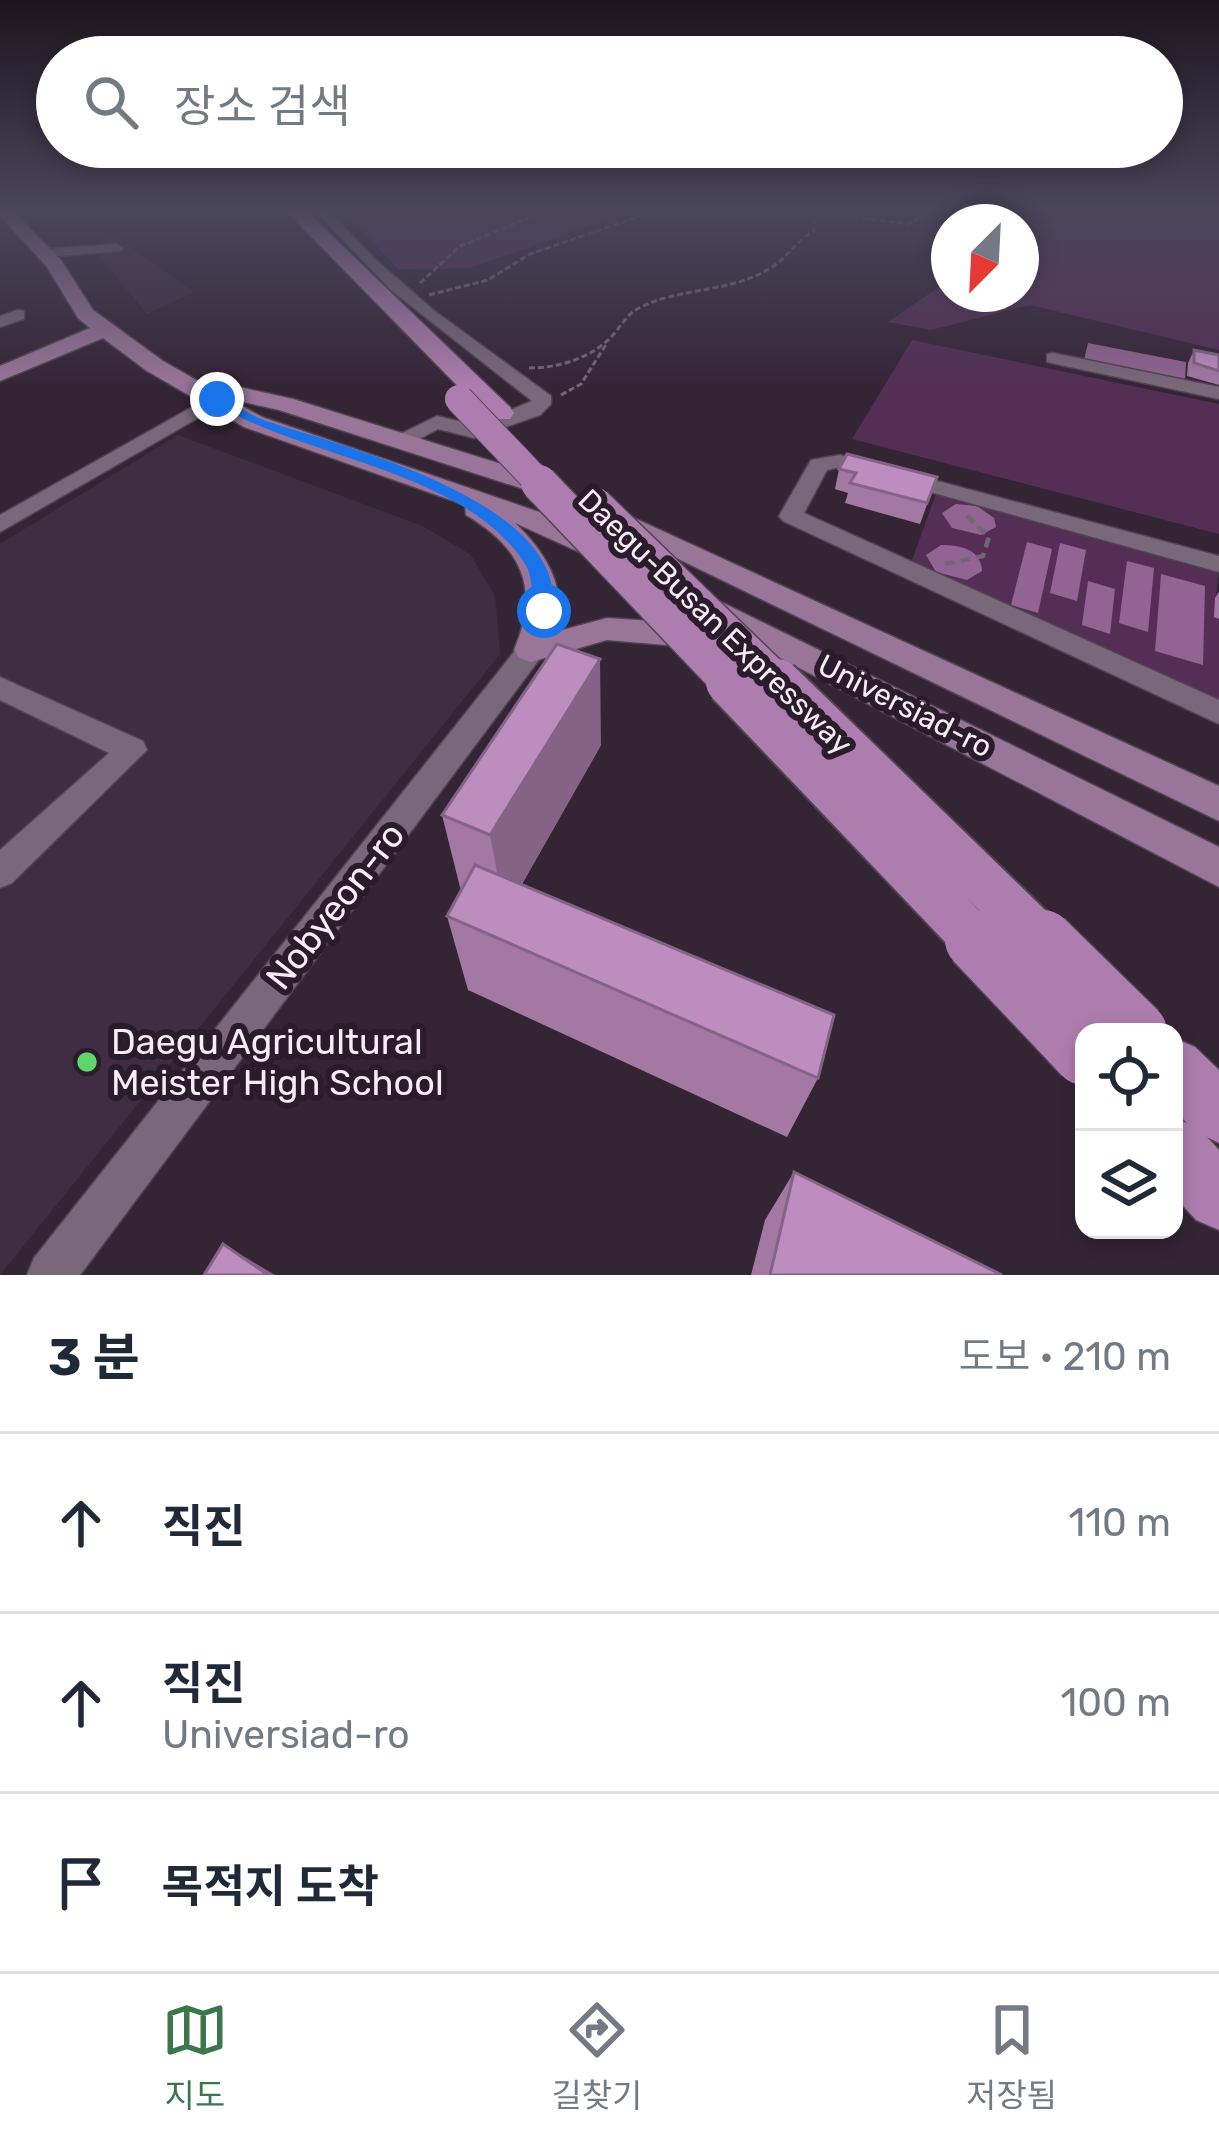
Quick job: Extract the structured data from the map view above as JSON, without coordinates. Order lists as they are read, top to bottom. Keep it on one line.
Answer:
{"streets":{"highway":["Daegu-Busan Expressway"],"main road":["Universiad-ro"],"street":["Nobyeon-ro"]},"places":["Daegu Agricultural Meister High School"],"north":"bottom left","page":{"search":"장소 검색","heading":["3 분","도보 · 210 m"],"list":[["직진","110 m"],["직진","Universiad-ro","100 m"],"목적지 도착"],"nav":["지도","길찾기","저장됨"]}}
